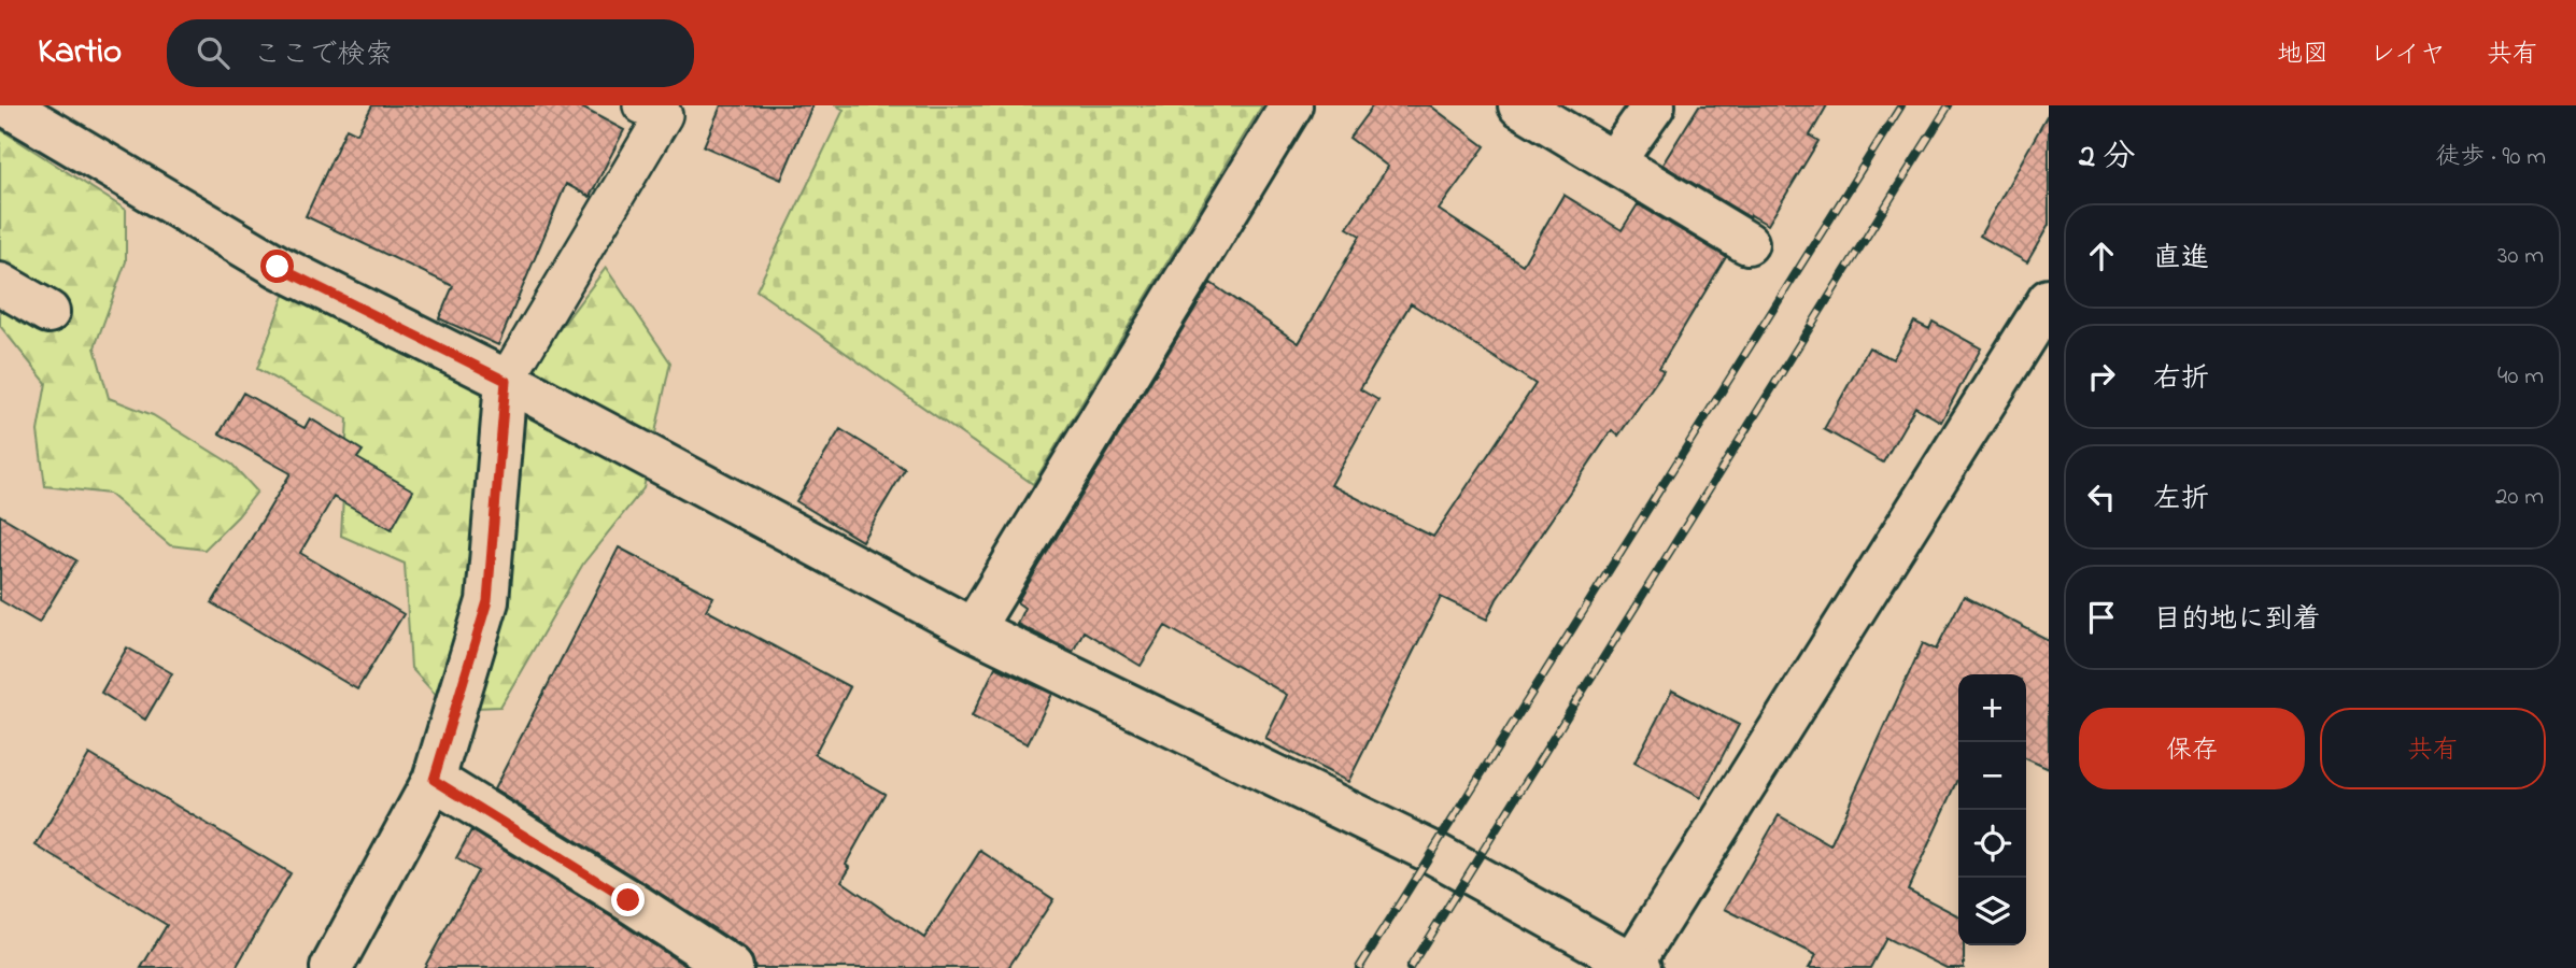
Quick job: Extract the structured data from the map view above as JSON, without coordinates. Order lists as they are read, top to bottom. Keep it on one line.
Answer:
{"page":{"header":"Kartio","search":"ここで検索","nav":["地図","レイヤ","共有"],"heading":["2 分","徒歩 · 90 m"],"list":[["直進","30 m"],["右折","40 m"],["左折","20 m"],"目的地に到着"],"map_buttons":["+","−"],"buttons":["保存","共有"]}}
